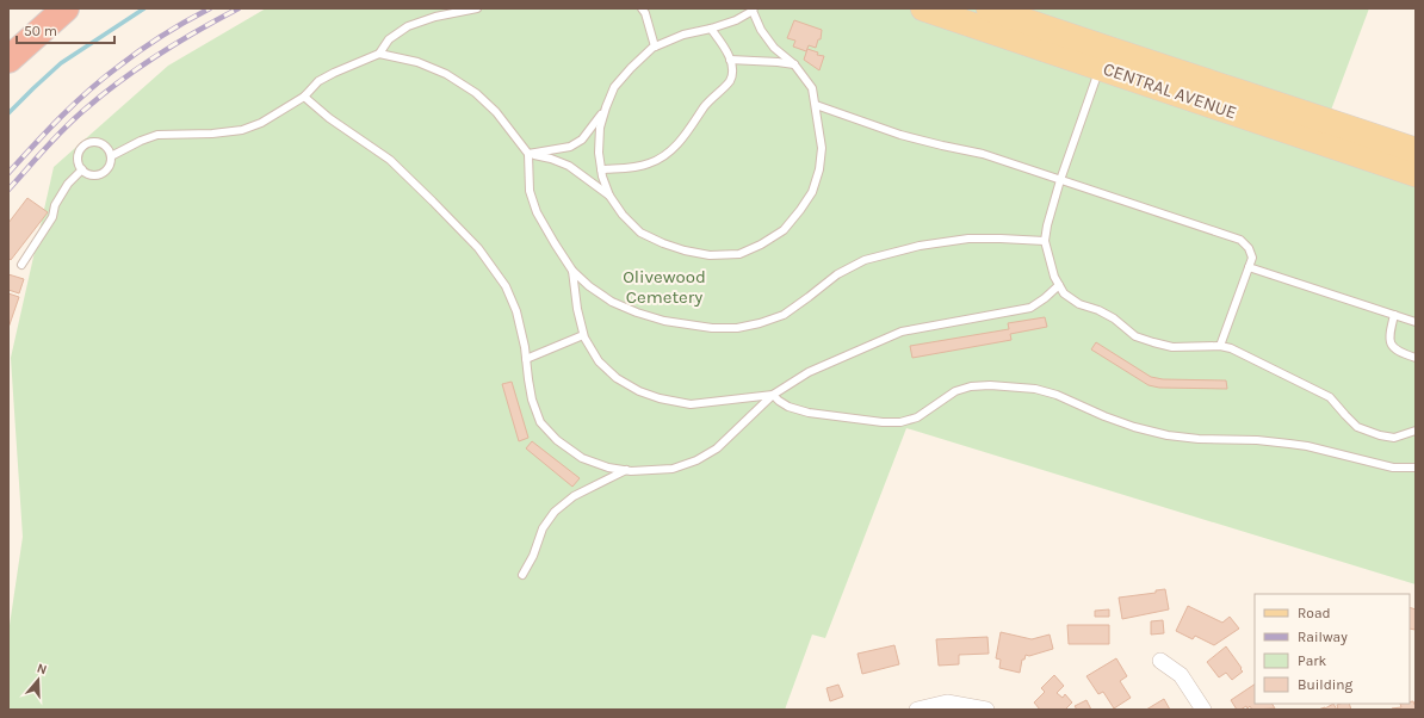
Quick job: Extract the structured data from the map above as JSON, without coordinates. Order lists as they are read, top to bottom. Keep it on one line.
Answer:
{"streets":{"main road":["CENTRAL AVENUE"]},"parks":["Olivewood Cemetery"],"legend":["Road","Railway","Park","Building"],"scale_bar":"50 m","north":"top"}
